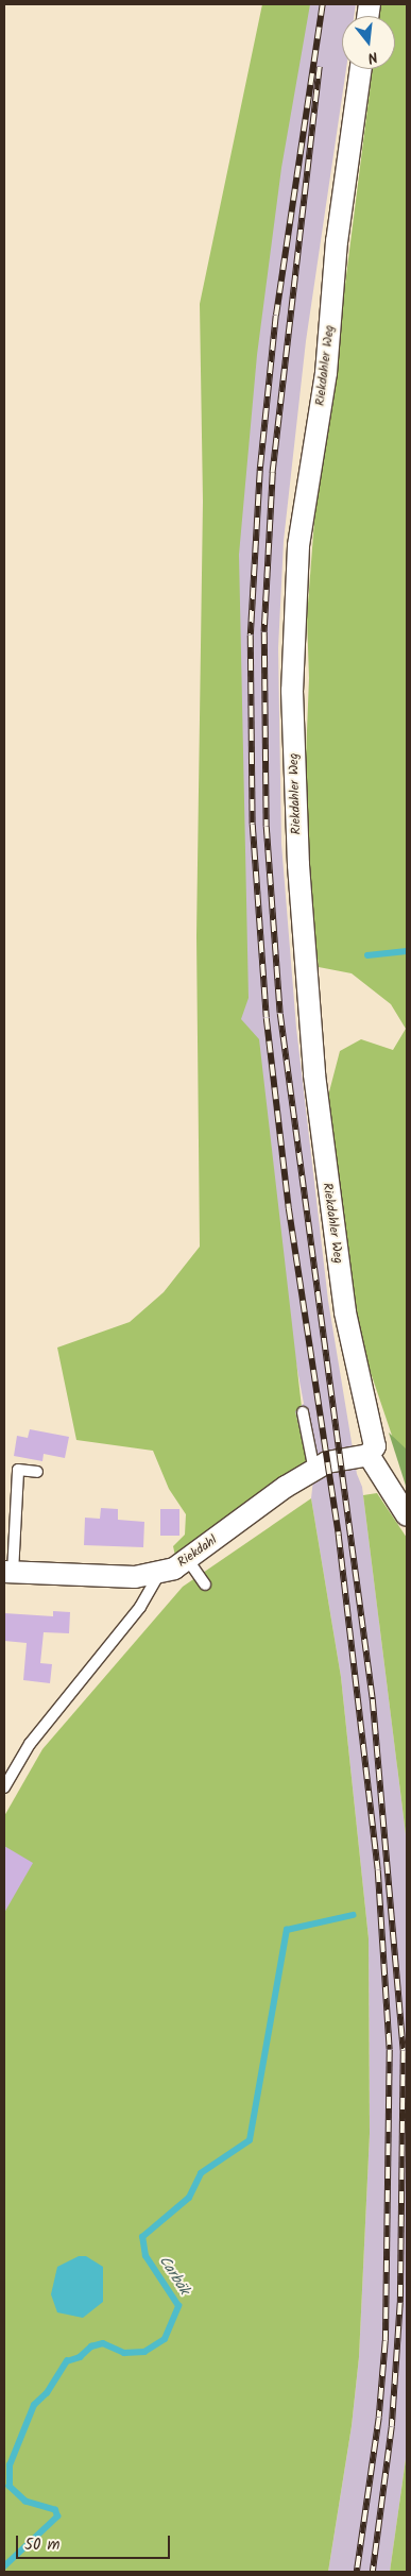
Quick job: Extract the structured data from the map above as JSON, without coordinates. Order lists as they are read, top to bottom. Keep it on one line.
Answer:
{"streets":{"street":["Riekdahler Weg","Riekdahl"]},"crossings":[["Riekdahler Weg","Riekdahl"]],"water":["Carbäk"],"scale_bar":"50 m","north":"bottom"}
